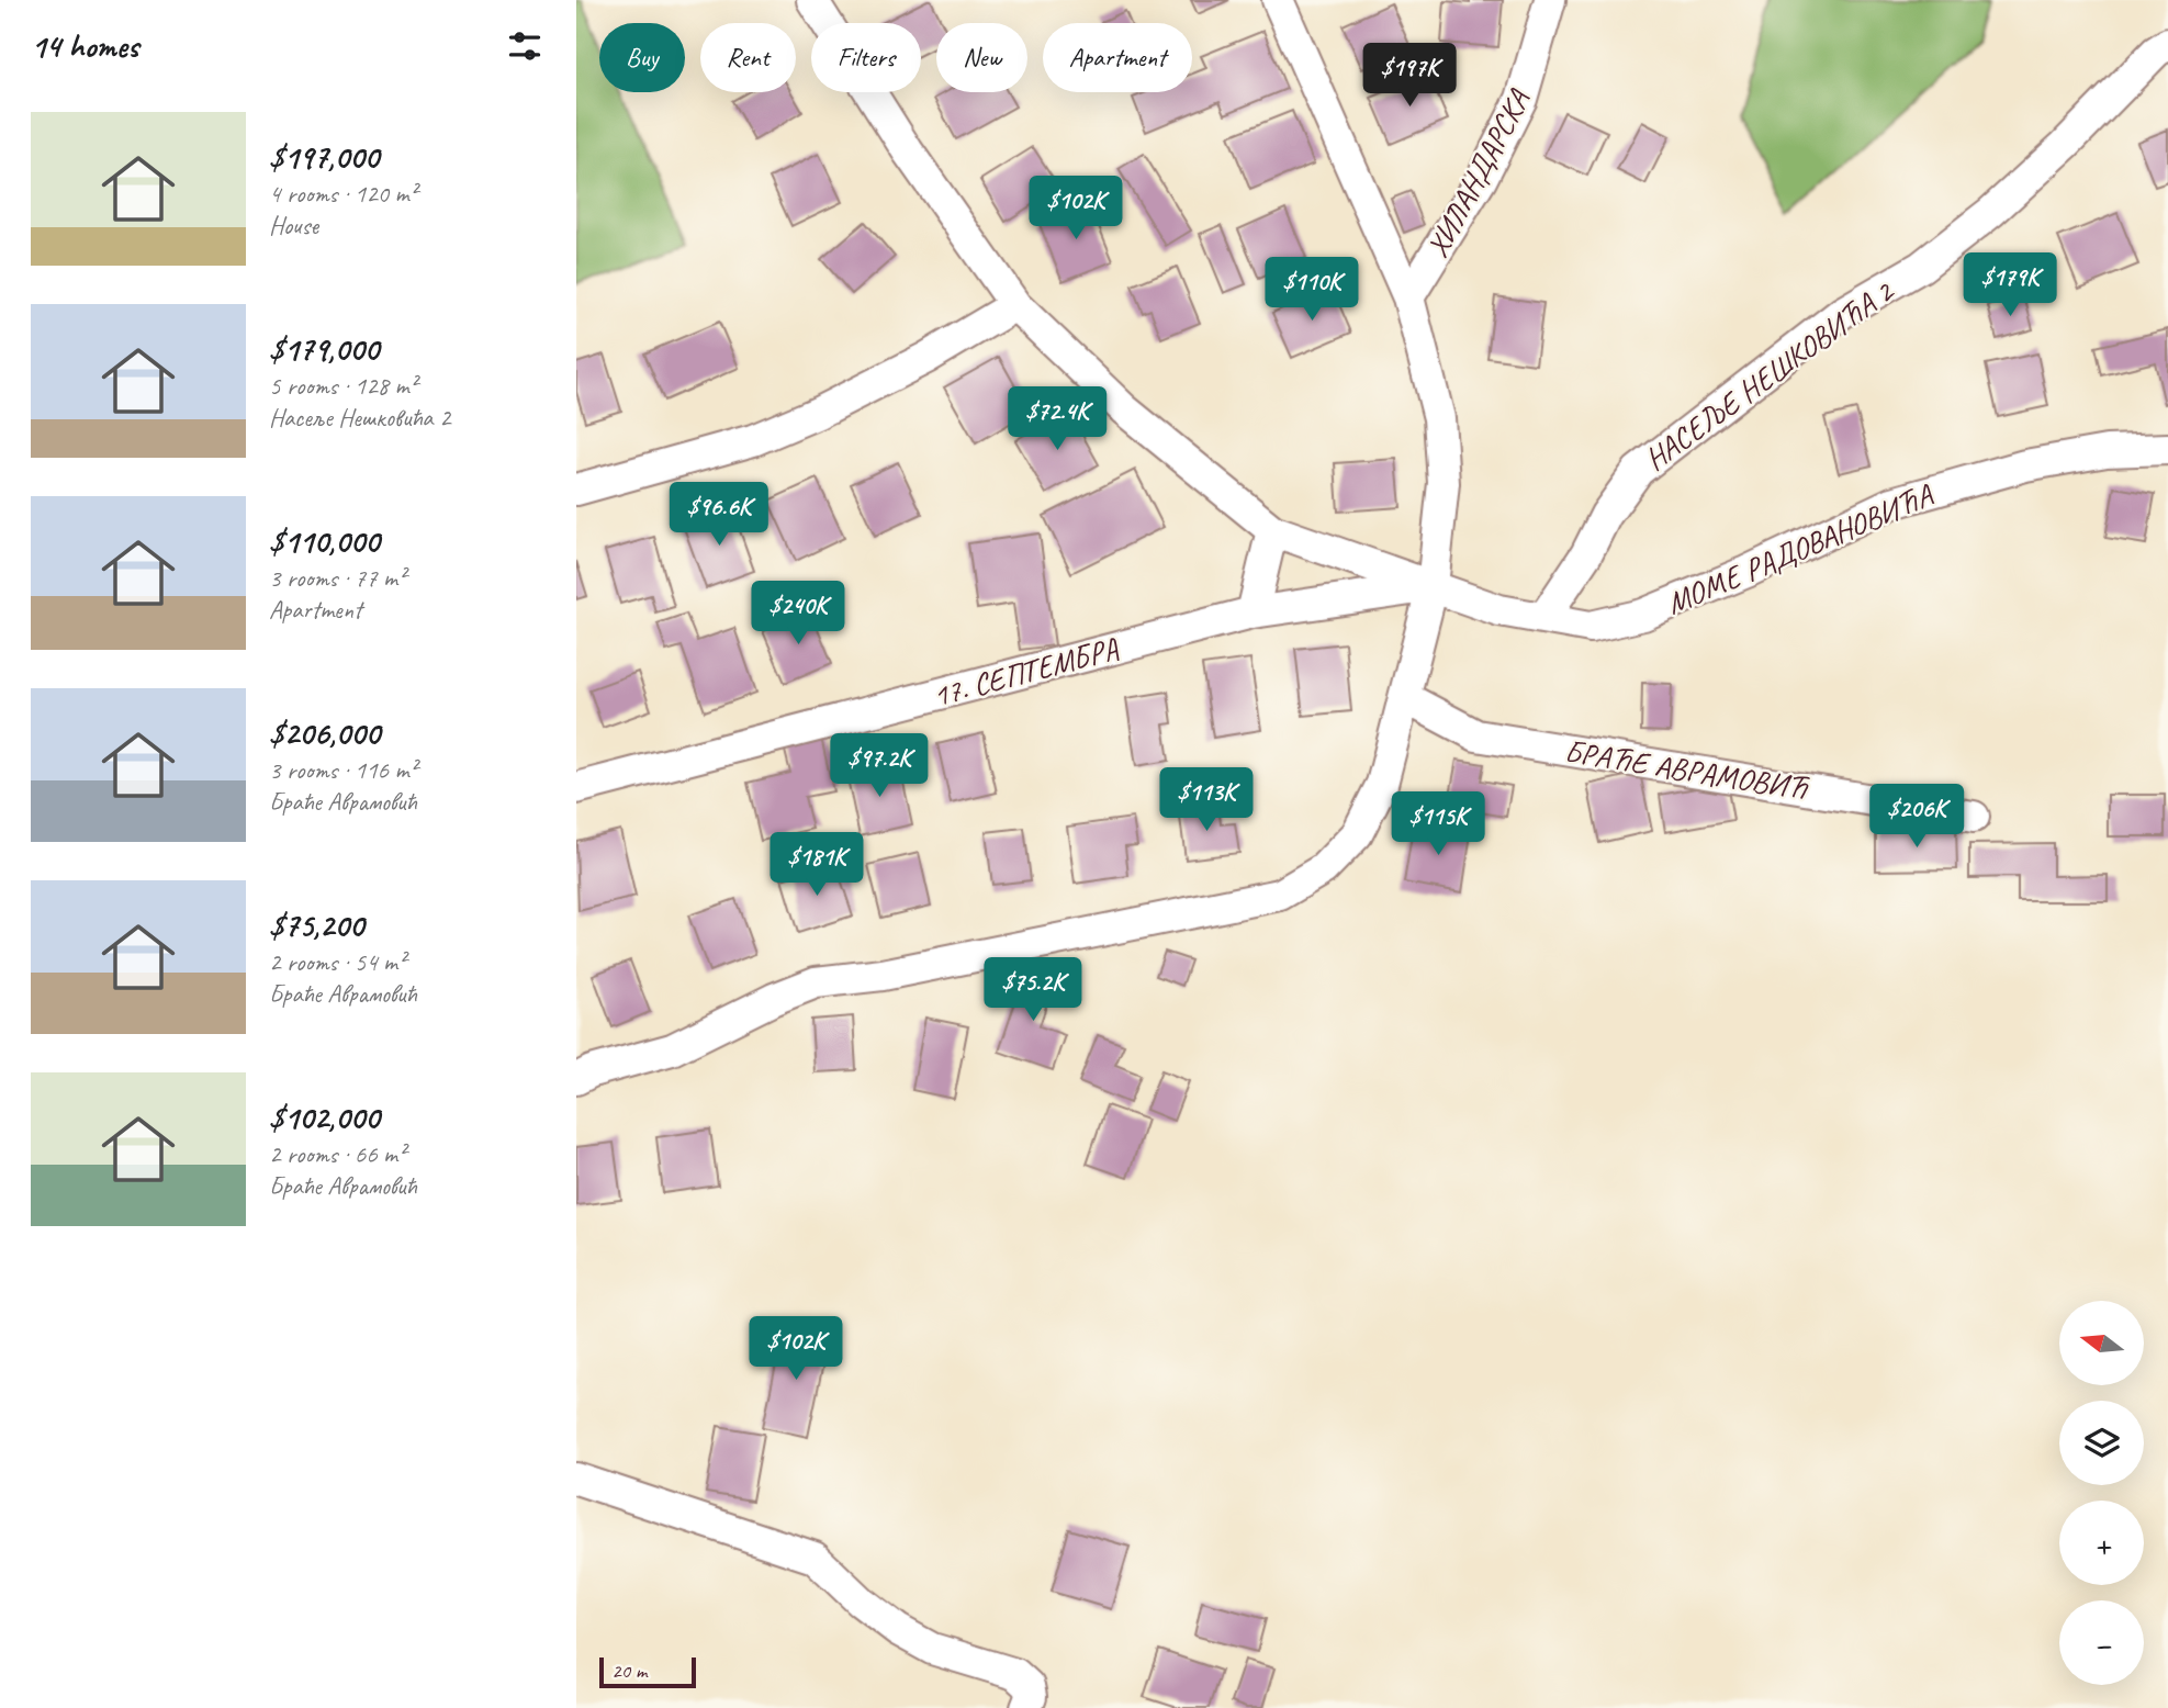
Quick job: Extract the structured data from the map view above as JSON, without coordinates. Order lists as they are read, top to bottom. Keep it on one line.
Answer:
{"streets":{"street":["ХИЛАНДАРСКА","НАСЕЉЕ НЕШКОВИЋА 2","МОМЕ РАДОВАНОВИЋА","17. СЕПТЕМБРА","БРАЋЕ АВРАМОВИЋ"]},"crossings":[["НАСЕЉЕ НЕШКОВИЋА 2","МОМЕ РАДОВАНОВИЋА"],["МОМЕ РАДОВАНОВИЋА","17. СЕПТЕМБРА"]],"scale_bar":"20 m","north":"left","page":{"heading":"14 homes","chip":["Buy","Rent","Filters","New","Apartment"],"price":["$197K","$102K","$179K","$110K","$72.4K","$96.6K","$240K","$97.2K","$113K","$206K","$115K","$181K","$75.2K","$102K"],"list":[{"name":"$197,000","note":"4 rooms · 120 m² · House"},{"name":"$179,000","note":"5 rooms · 128 m² · Насеље Нешковића 2"},{"name":"$110,000","note":"3 rooms · 77 m² · Apartment"},{"name":"$206,000","note":"3 rooms · 116 m² · Браће Аврамовић"},{"name":"$75,200","note":"2 rooms · 54 m² · Браће Аврамовић"},{"name":"$102,000","note":"2 rooms · 66 m² · Браће Аврамовић"}],"map_buttons":["+","−"],"scale":"20 m"}}
